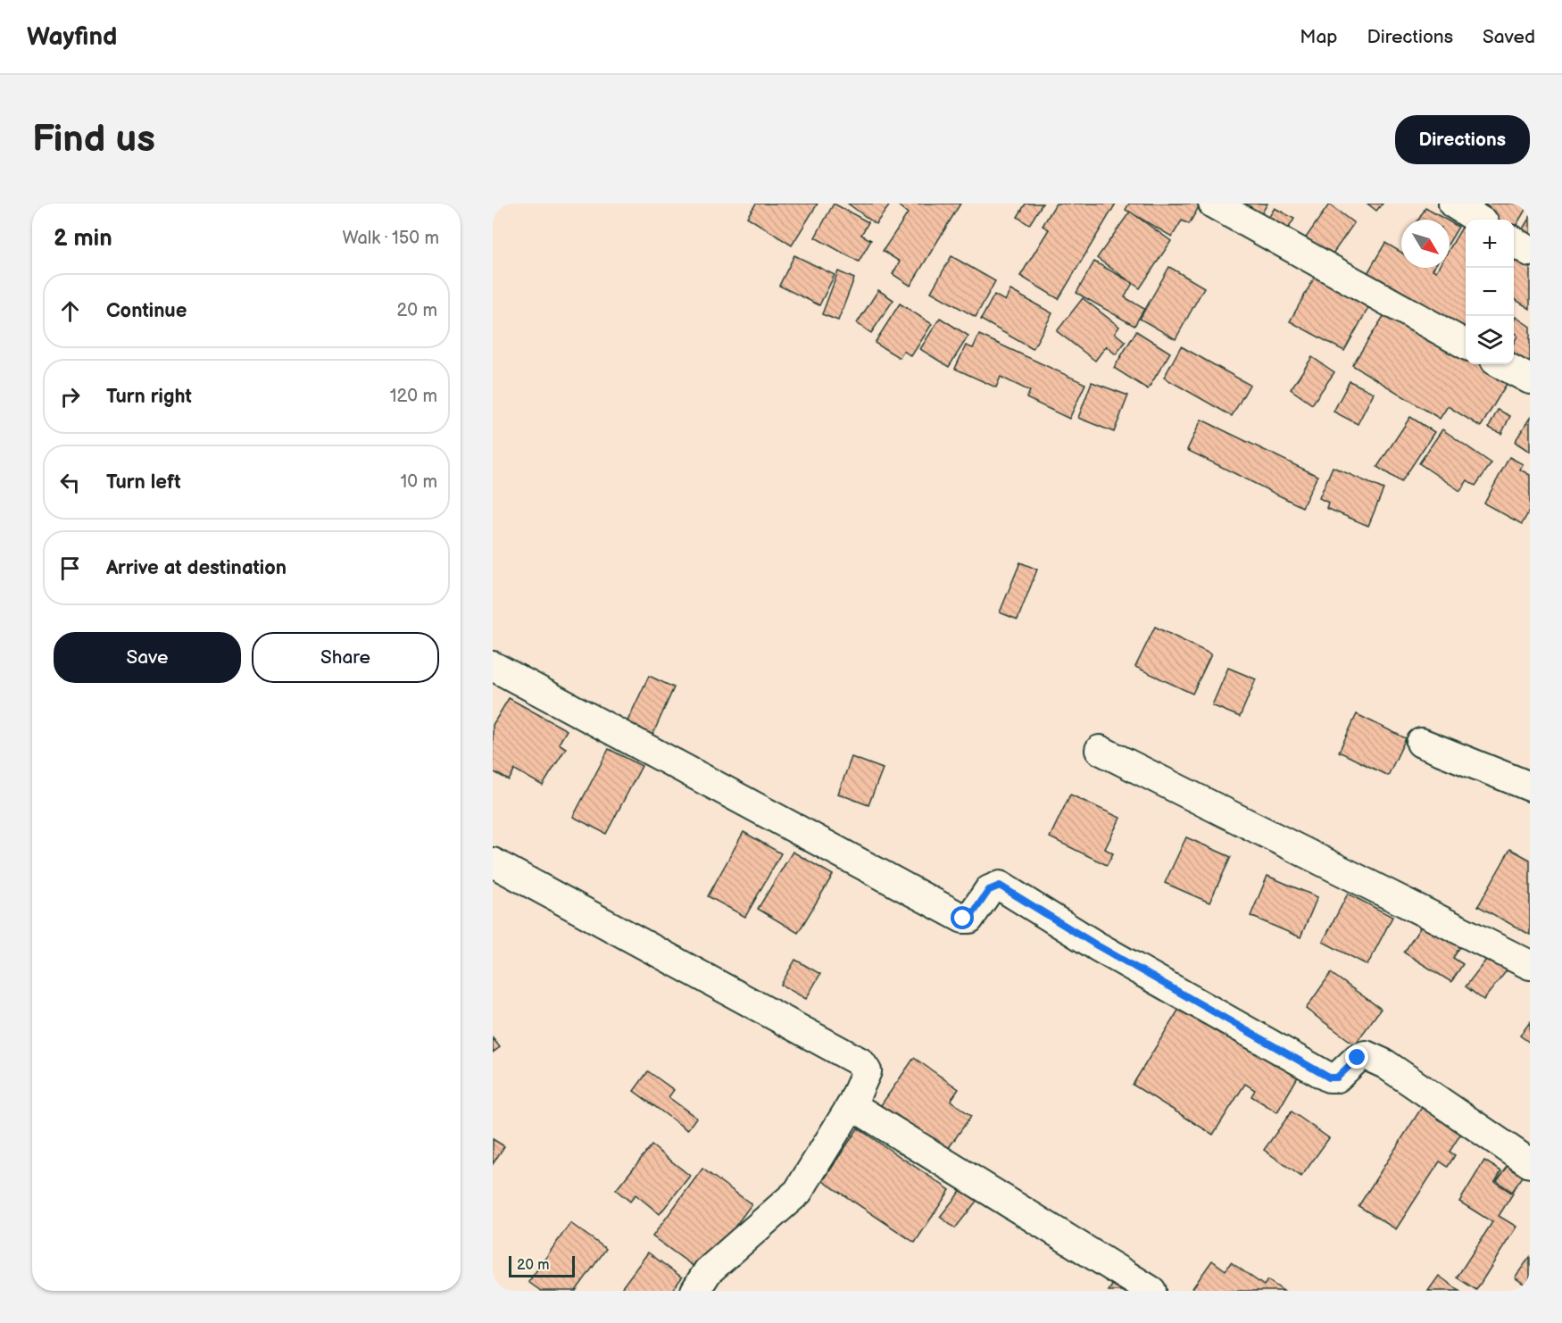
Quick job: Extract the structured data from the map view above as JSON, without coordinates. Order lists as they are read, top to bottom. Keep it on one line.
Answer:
{"scale_bar":"20 m","north":"bottom right","page":{"header":"Wayfind","nav":["Map","Directions","Saved"],"buttons":["Directions",["Save","Share"]],"title":"Find us","heading":["2 min","Walk · 150 m"],"map_buttons":["+","−"],"list":[["Continue","20 m"],["Turn right","120 m"],["Turn left","10 m"],"Arrive at destination"],"scale":"20 m"}}
